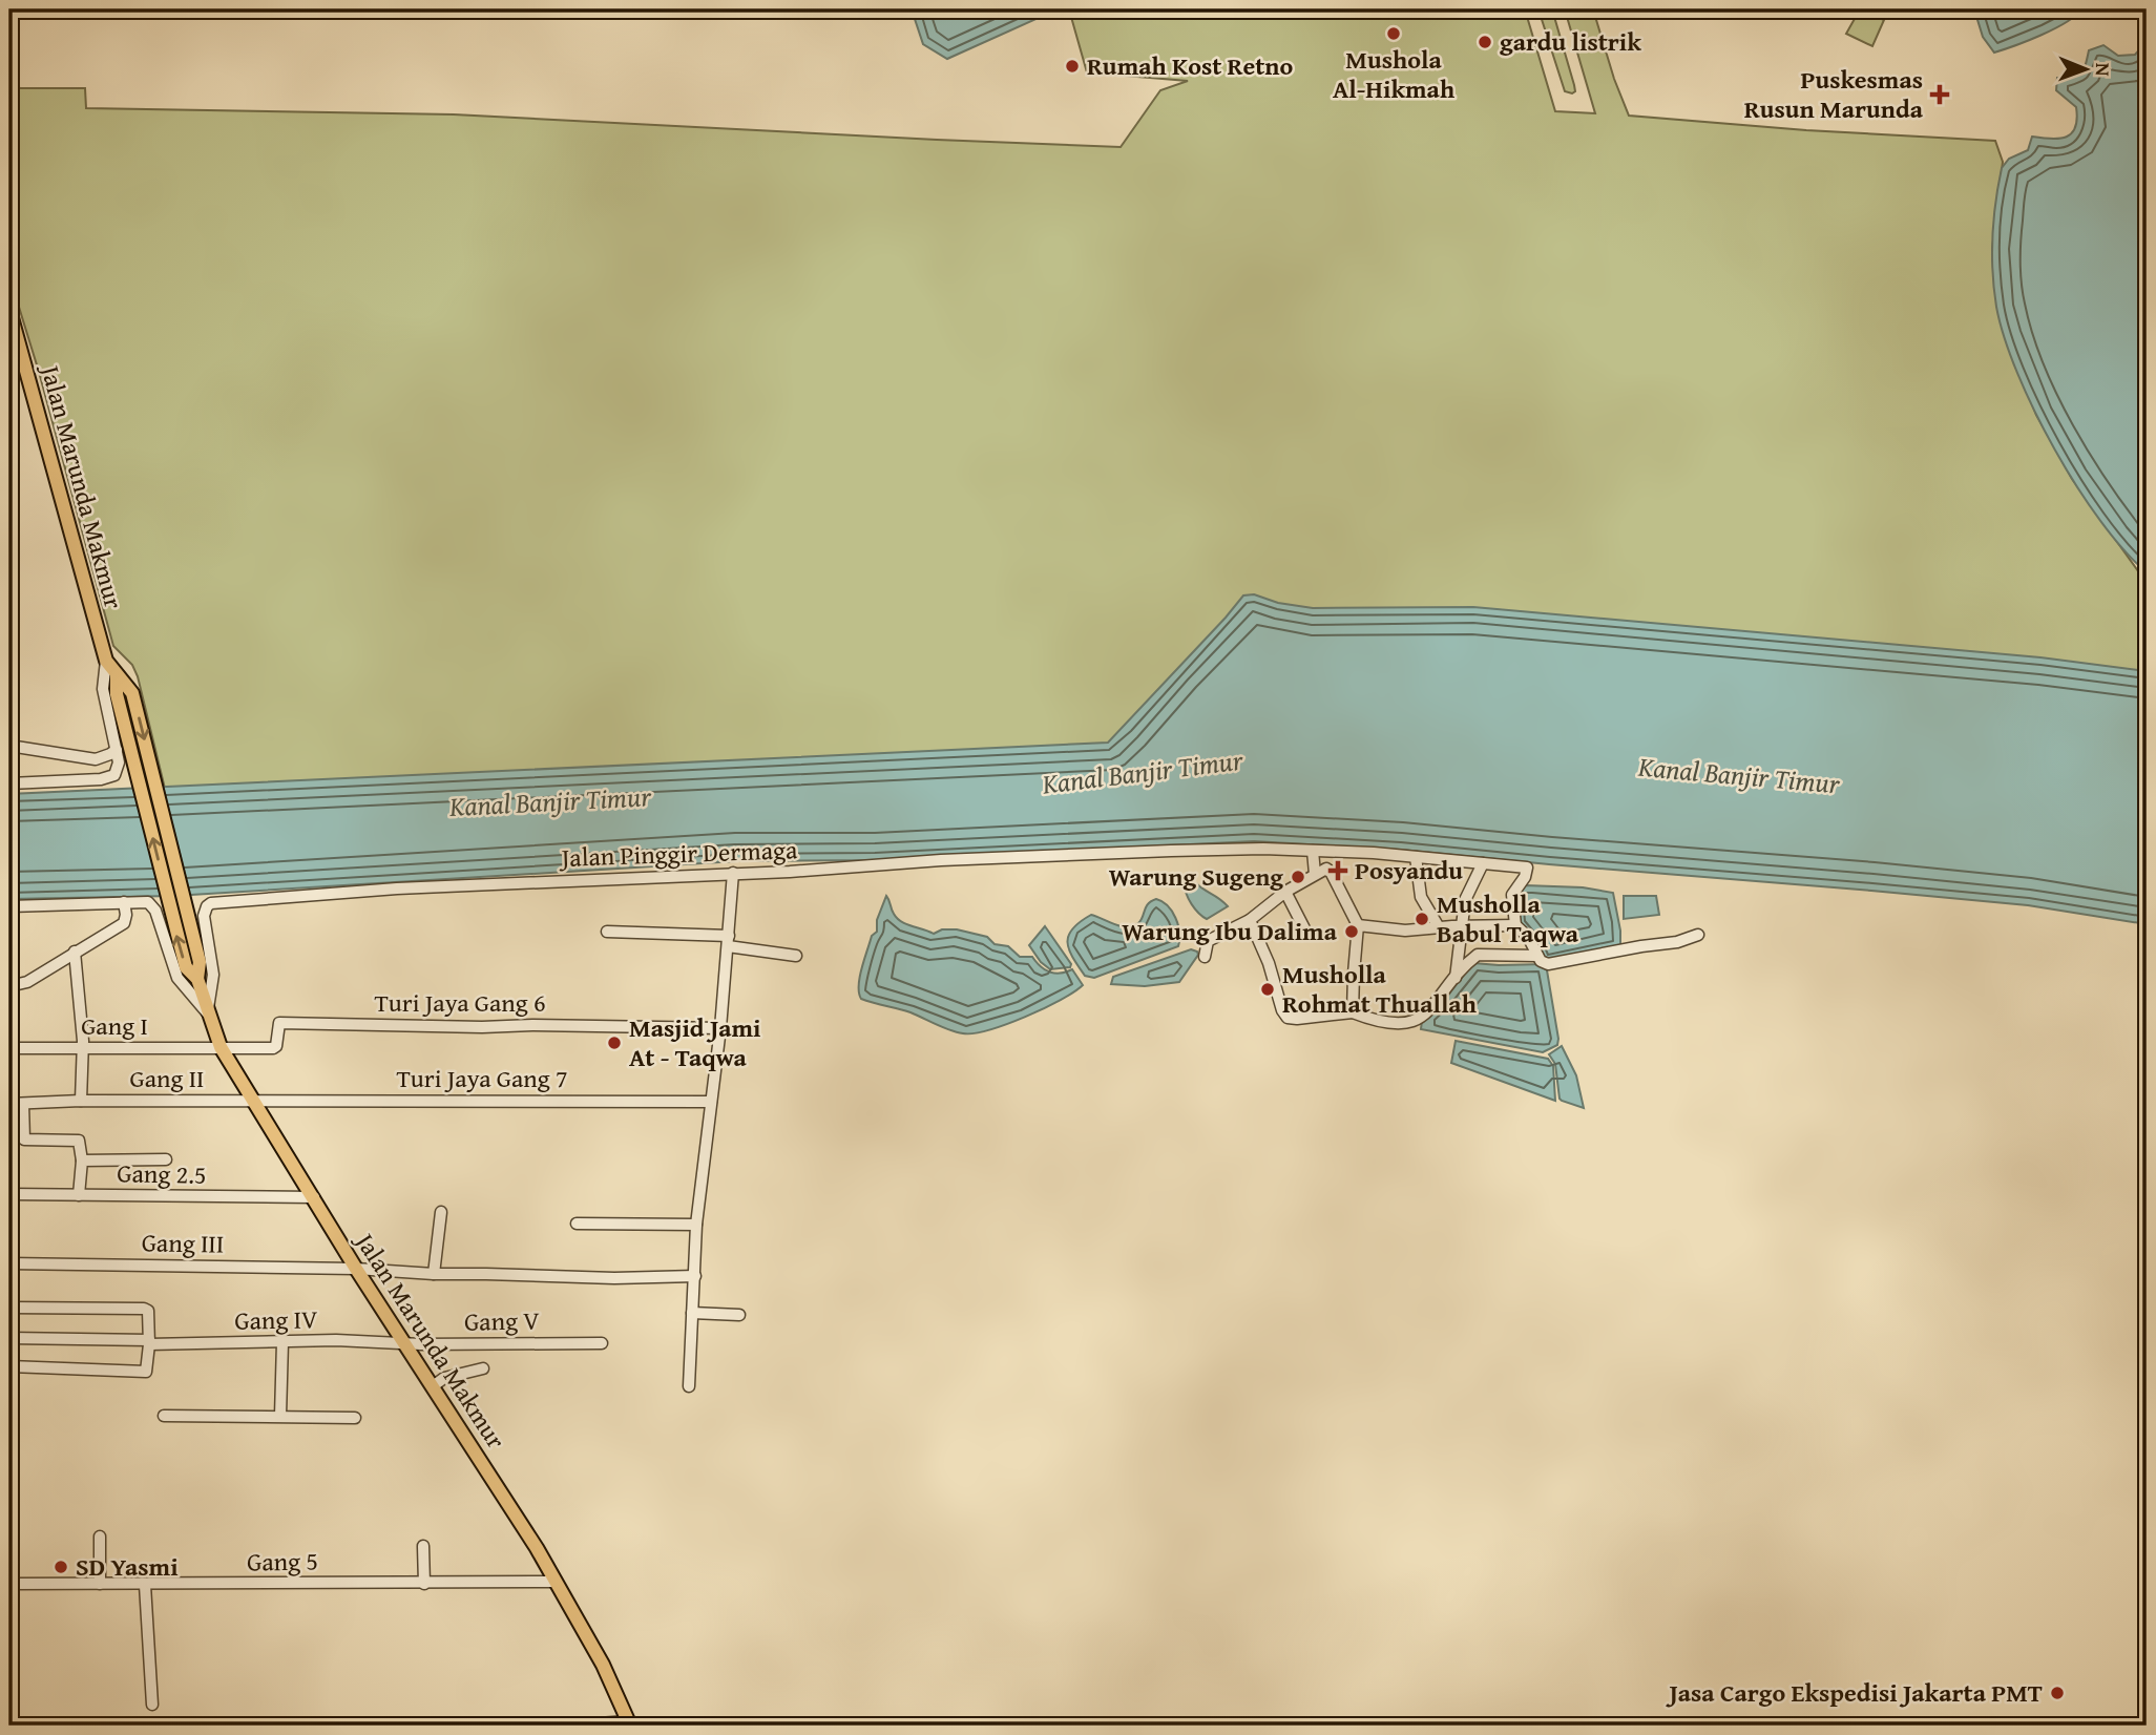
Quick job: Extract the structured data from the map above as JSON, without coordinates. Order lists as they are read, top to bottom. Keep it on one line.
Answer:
{"streets":{"main road":["Jalan Marunda Makmur"],"street":["Jalan Pinggir Dermaga","Turi Jaya Gang 6","Gang I","Gang II","Turi Jaya Gang 7","Gang 2.5","Gang III","Gang IV","Gang V","Gang 5"]},"crossings":[["Jalan Marunda Makmur","Jalan Pinggir Dermaga"],["Jalan Marunda Makmur","Turi Jaya Gang 6"],["Jalan Marunda Makmur","Gang I"],["Jalan Marunda Makmur","Gang II"],["Jalan Marunda Makmur","Turi Jaya Gang 7"],["Jalan Marunda Makmur","Gang 2.5"],["Jalan Marunda Makmur","Gang III"],["Jalan Marunda Makmur","Gang IV"],["Jalan Marunda Makmur","Gang V"],["Jalan Marunda Makmur","Gang 5"],["Turi Jaya Gang 6","Gang I"],["Gang II","Turi Jaya Gang 7"],["Gang IV","Gang V"]],"water":["Kanal Banjir Timur"],"places":{"other":["Mushola Al-Hikmah","gardu listrik","Rumah Kost Retno","Warung Sugeng","Musholla Babul Taqwa","Warung Ibu Dalima","Musholla Rohmat Thuallah","Masjid Jami At - Taqwa","SD Yasmi","Jasa Cargo Ekspedisi Jakarta PMT"],"health":["Puskesmas Rusun Marunda","Posyandu"]},"north":"right"}
